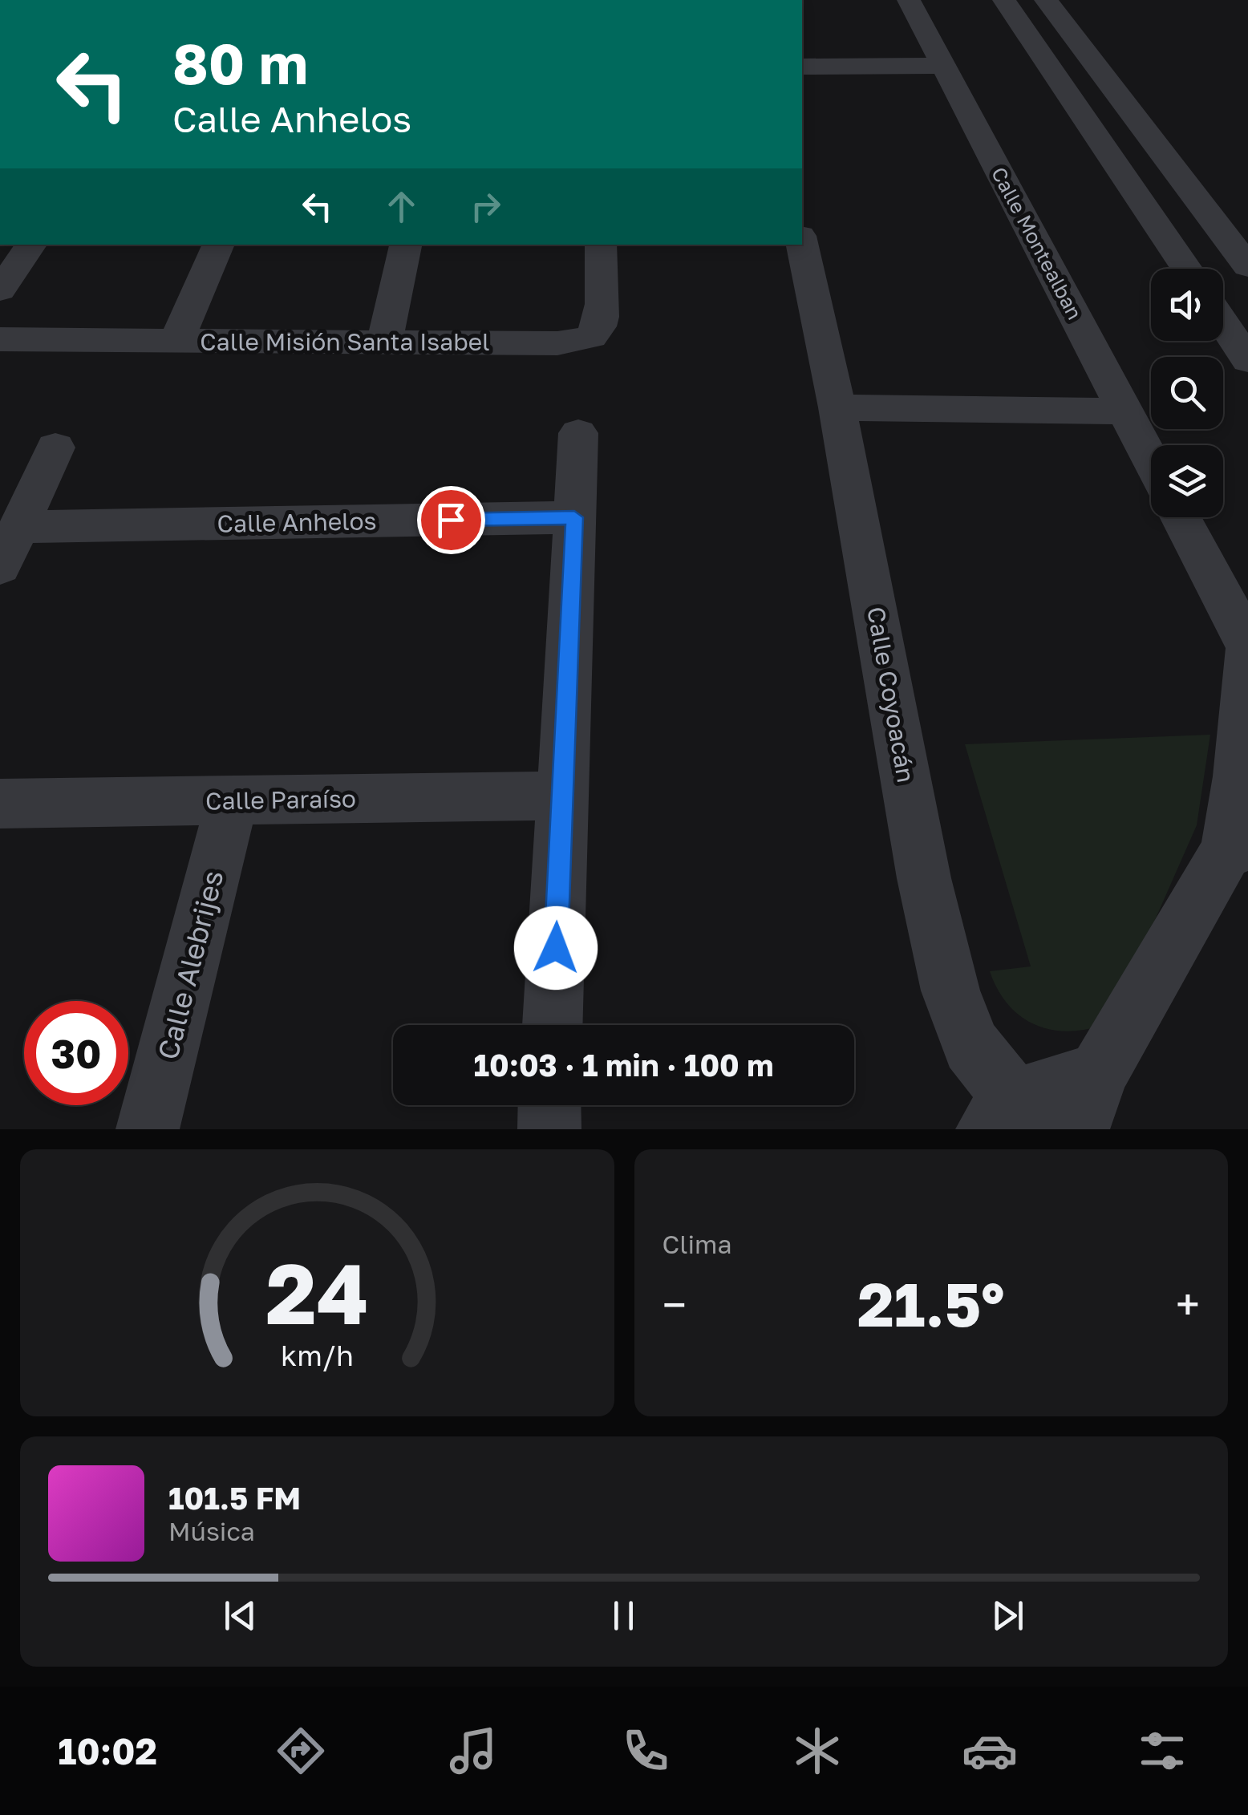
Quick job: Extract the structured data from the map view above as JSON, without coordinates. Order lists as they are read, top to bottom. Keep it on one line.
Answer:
{"streets":{"street":["Calle Montealban","Calle Misión Santa Isabel","Calle Anhelos","Calle Coyoacán","Calle Paraíso","Calle Alebrijes"]},"crossings":[["Calle Paraíso","Calle Alebrijes"]],"page":{"turn":["80 m","Calle Anhelos"],"limit":"30","trip":"10:03 · 1 min · 100 m","tile":"Clima","heat":["−","21.5°","+"],"song":["101.5 FM","Música"],"tabs":"10:02","gauge":["24","km/h"]}}
